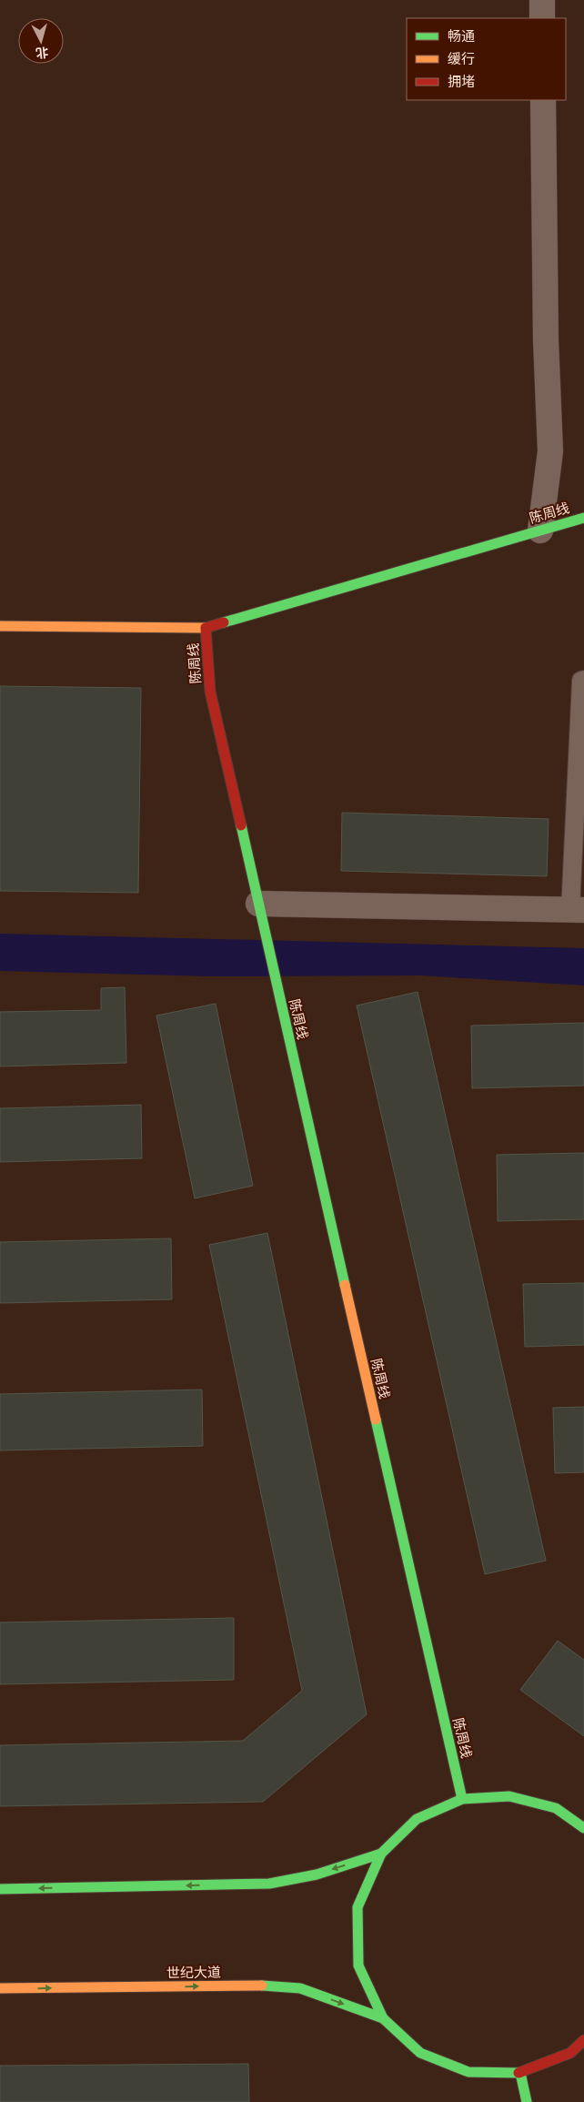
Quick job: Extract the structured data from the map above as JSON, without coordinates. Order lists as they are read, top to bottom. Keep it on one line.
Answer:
{"streets":{"main road":["陈周线","世纪大道"]},"one_way":["世纪大道"],"legend":["畅通","缓行","拥堵"],"north":"bottom"}
